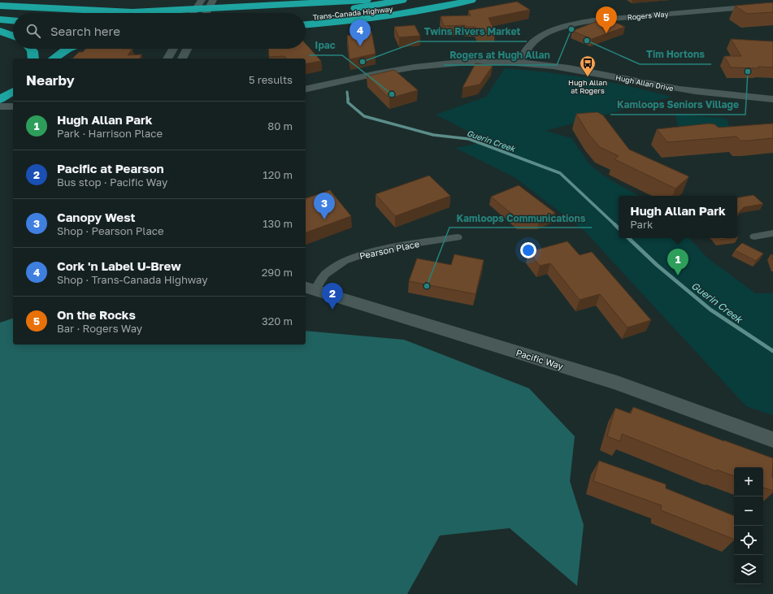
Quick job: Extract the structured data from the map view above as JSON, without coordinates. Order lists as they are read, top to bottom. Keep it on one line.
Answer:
{"streets":{"highway":["Trans-Canada Highway"],"main road":["Rogers Way","Hugh Allan Drive","Pacific Way"],"street":["Pearson Place"]},"crossings":[["Rogers Way","Hugh Allan Drive"],["Pearson Place","Pacific Way"]],"water":["Guerin Creek"],"places":{"other":["Rogers at Hugh Allan","Tim Hortons","Twins Rivers Market","Kamloops Seniors Village","Ipac","Kamloops Communications"],"bus stop":["Hugh Allan at Rogers"]},"page":{"pins":["5","4","3","1","2"],"search":"Search here","heading":["Nearby","5 results"],"list":[{"mark":"1","name":"Hugh Allan Park","note":"Park · Harrison Place","value":"80 m"},{"mark":"2","name":"Pacific at Pearson","note":"Bus stop · Pacific Way","value":"120 m"},{"mark":"3","name":"Canopy West","note":"Shop · Pearson Place","value":"130 m"},{"mark":"4","name":"Cork 'n Label U-Brew","note":"Shop · Trans-Canada Highway","value":"290 m"},{"mark":"5","name":"On the Rocks","note":"Bar · Rogers Way","value":"320 m"}],"popup":["Hugh Allan Park","Park"],"map_buttons":["+","−"]}}
